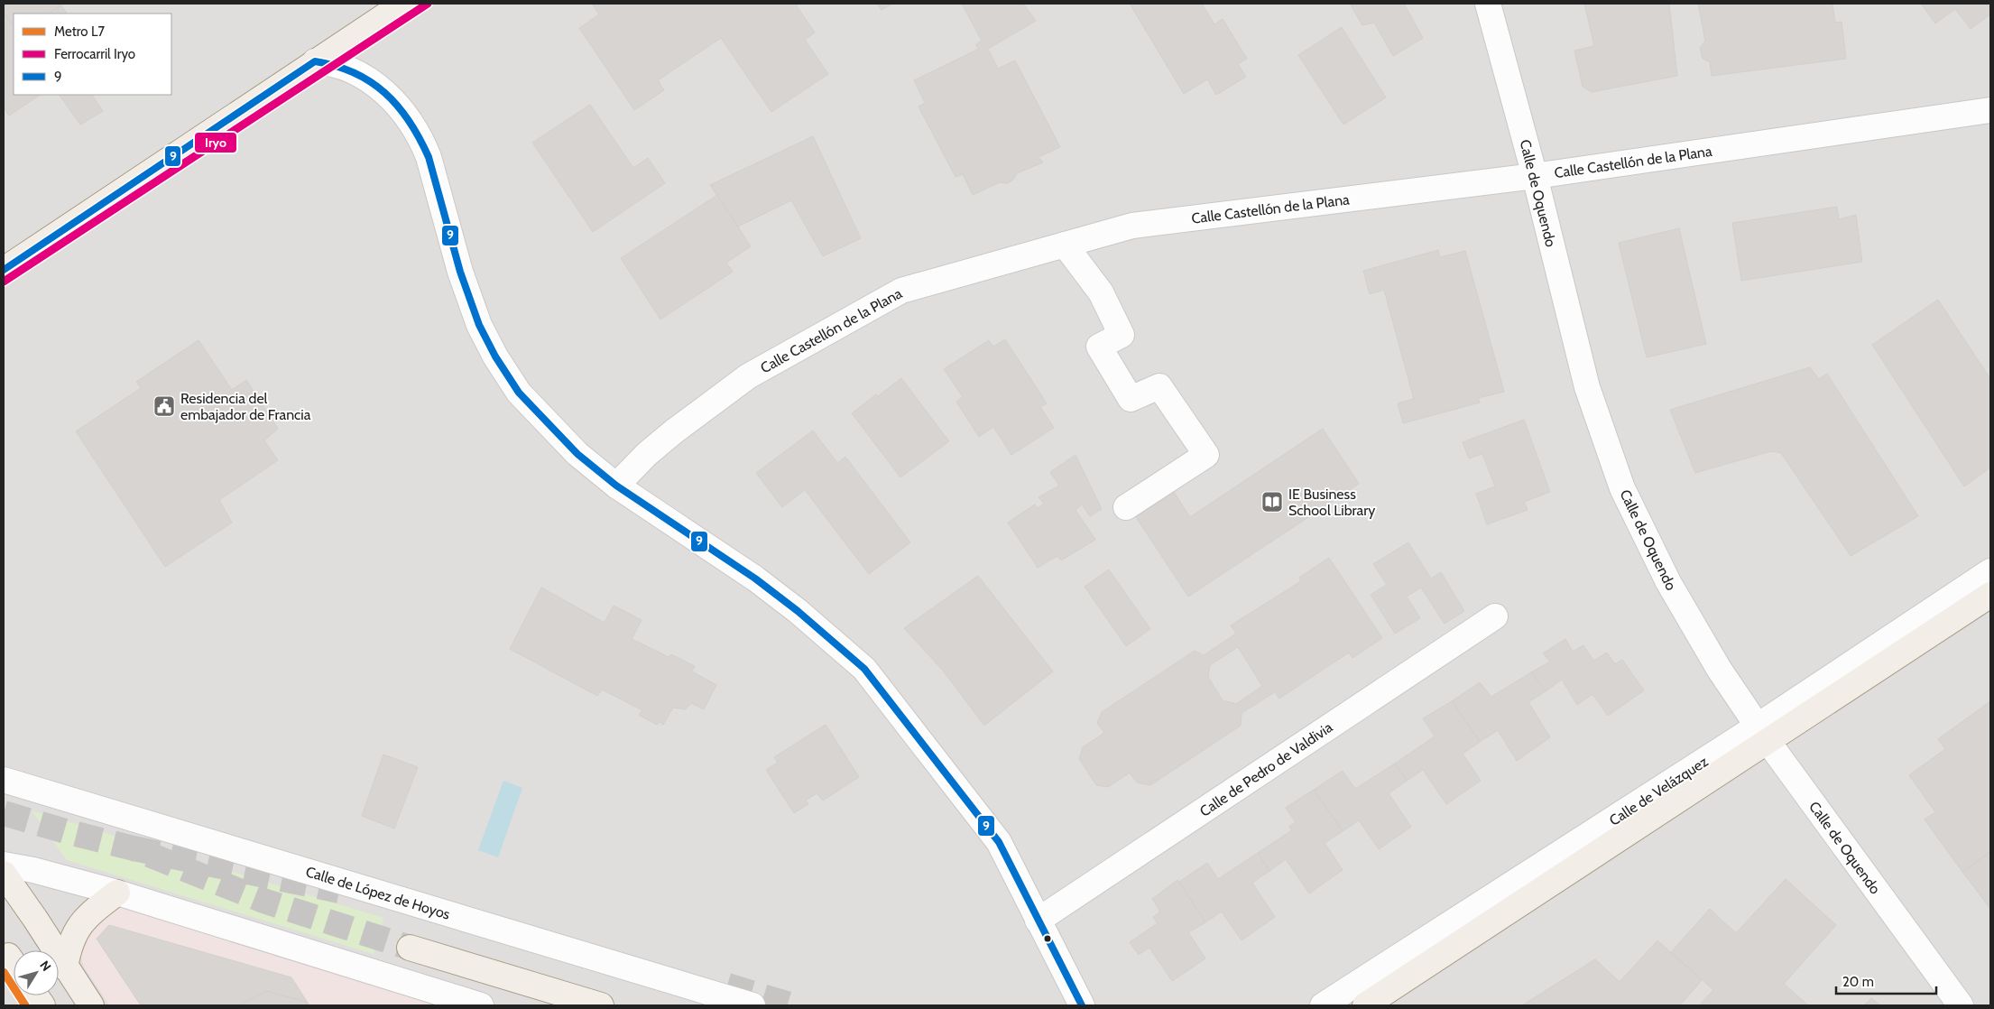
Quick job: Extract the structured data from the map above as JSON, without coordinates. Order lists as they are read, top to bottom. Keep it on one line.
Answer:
{"streets":{"main road":["Calle de Velázquez"],"street":["Calle Castellón de la Plana","Calle de Oquendo","Calle de Pedro de Valdivia","Calle de López de Hoyos"]},"crossings":[["Calle Castellón de la Plana","Calle de Oquendo"],["Calle de Oquendo","Calle de Velázquez"]],"places":{"public building":["Residencia del embajador de Francia"],"library":["IE Business School Library"]},"lines":["rail line Iryo","transit line 9","metro line L7"],"legend":["Metro L7","Ferrocarril Iryo","9"],"scale_bar":"20 m","north":"top right"}
